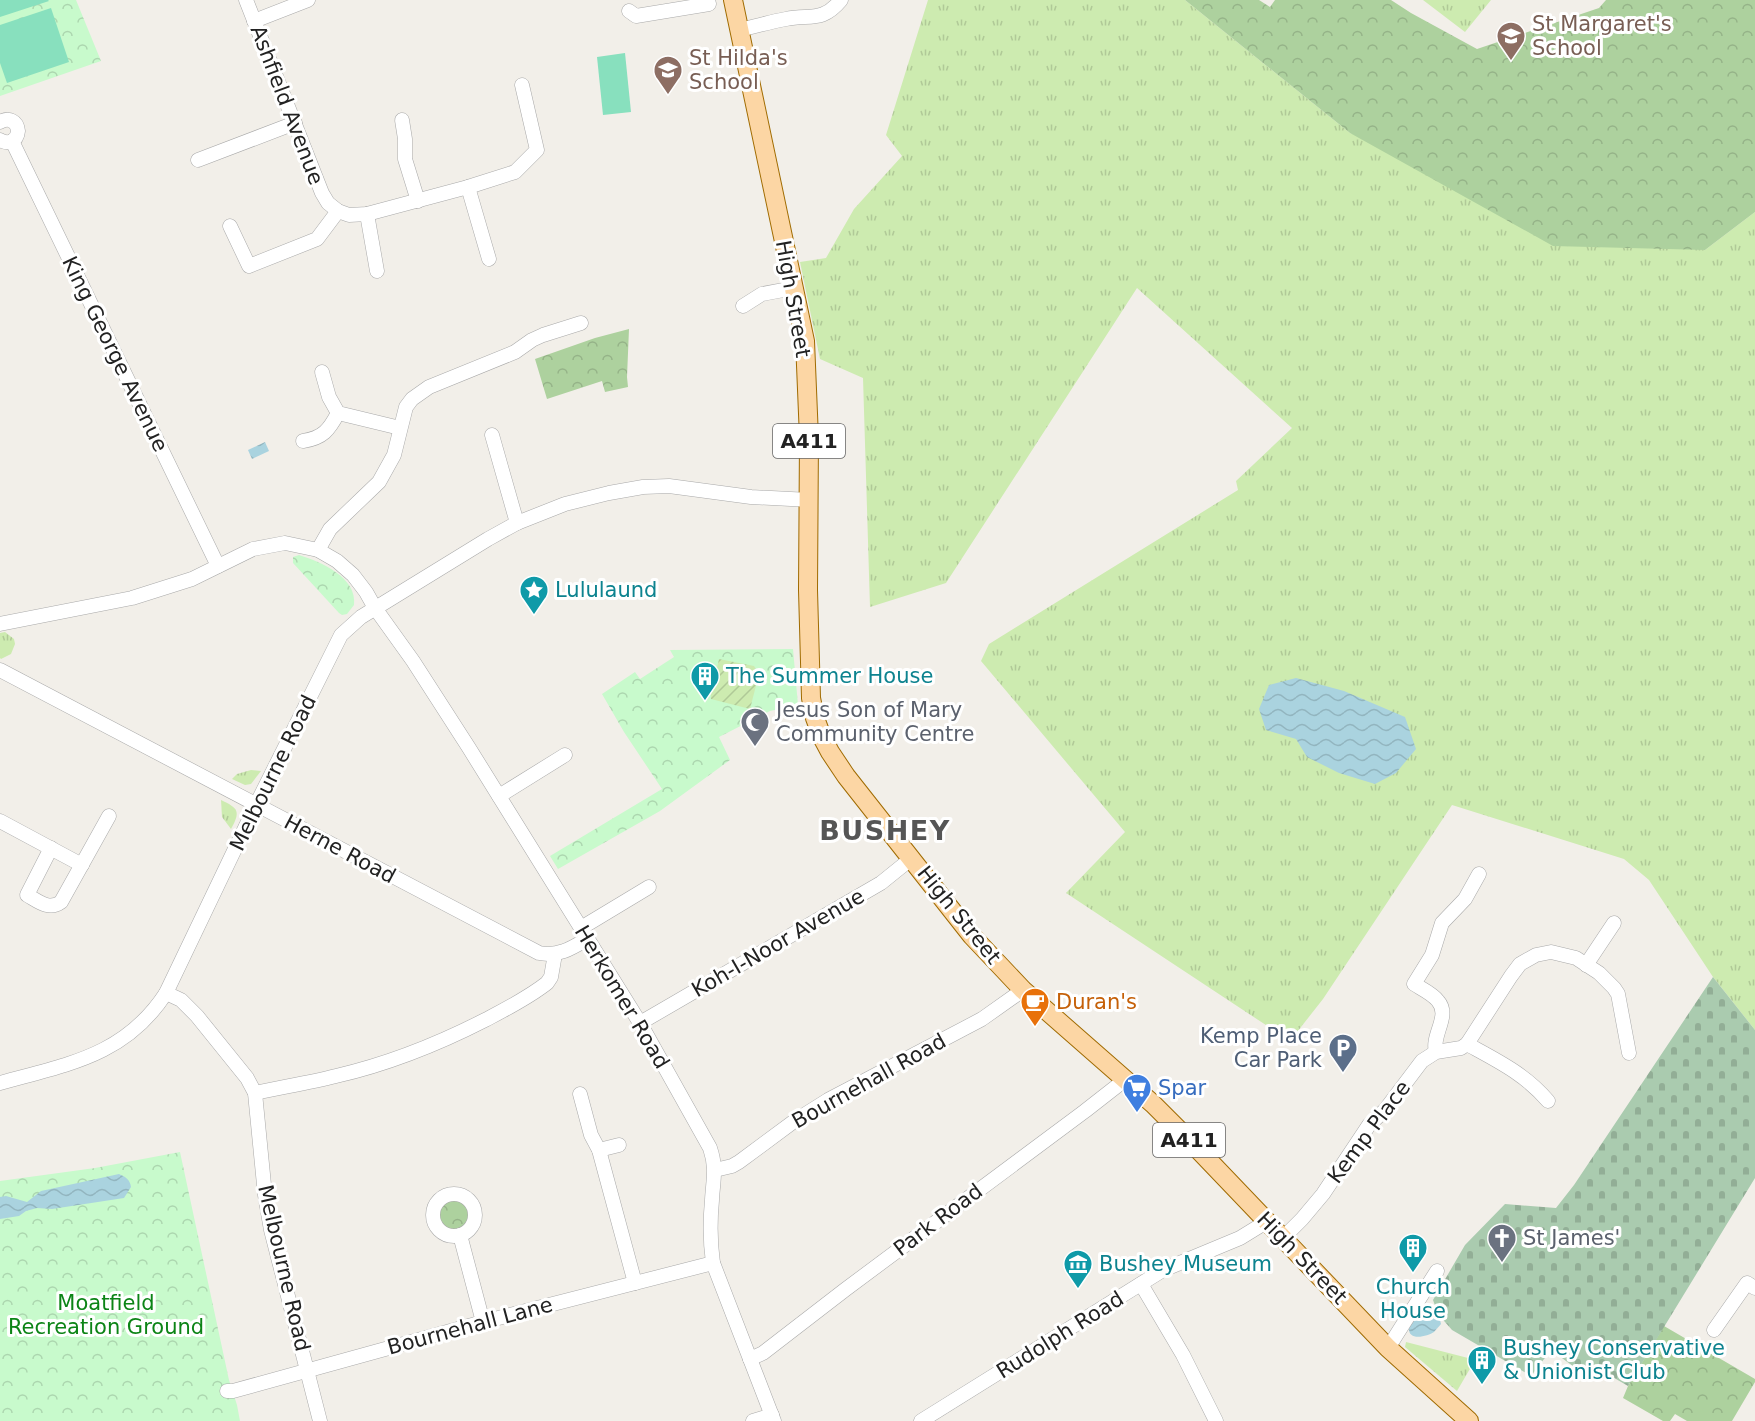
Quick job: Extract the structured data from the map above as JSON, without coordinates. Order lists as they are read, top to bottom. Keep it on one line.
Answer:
{"streets":{"main road":["High Street","A411"],"street":["Ashfield Avenue","King George Avenue","Melbourne Road","Herne Road","Koh-I-Noor Avenue","Herkomer Road","Bournehall Road","Kemp Place","Park Road","Bournehall Lane","Rudolph Road"]},"crossings":[["High Street","Melbourne Road"],["High Street","Koh-I-Noor Avenue"],["High Street","Bournehall Road"],["High Street","Kemp Place"],["High Street","Park Road"],["High Street","Rudolph Road"],["Melbourne Road","Herne Road"],["Melbourne Road","Herkomer Road"],["Melbourne Road","Bournehall Lane"],["Koh-I-Noor Avenue","Herkomer Road"],["Herkomer Road","Bournehall Road"],["Herkomer Road","Park Road"],["Herkomer Road","Bournehall Lane"]],"districts":["BUSHEY"],"parks":["Moatfield Recreation Ground"],"places":{"school or university":["St Margaret's School","St Hilda's School"],"place":["Lululaund"],"building":["The Summer House","Church House","Bushey Conservative & Unionist Club"],"mosque":["Jesus Son of Mary Community Centre"],"cafe":["Duran's"],"parking":["Kemp Place Car Park"],"supermarket":["Spar"],"church":["St James'"],"museum":["Bushey Museum"]}}
